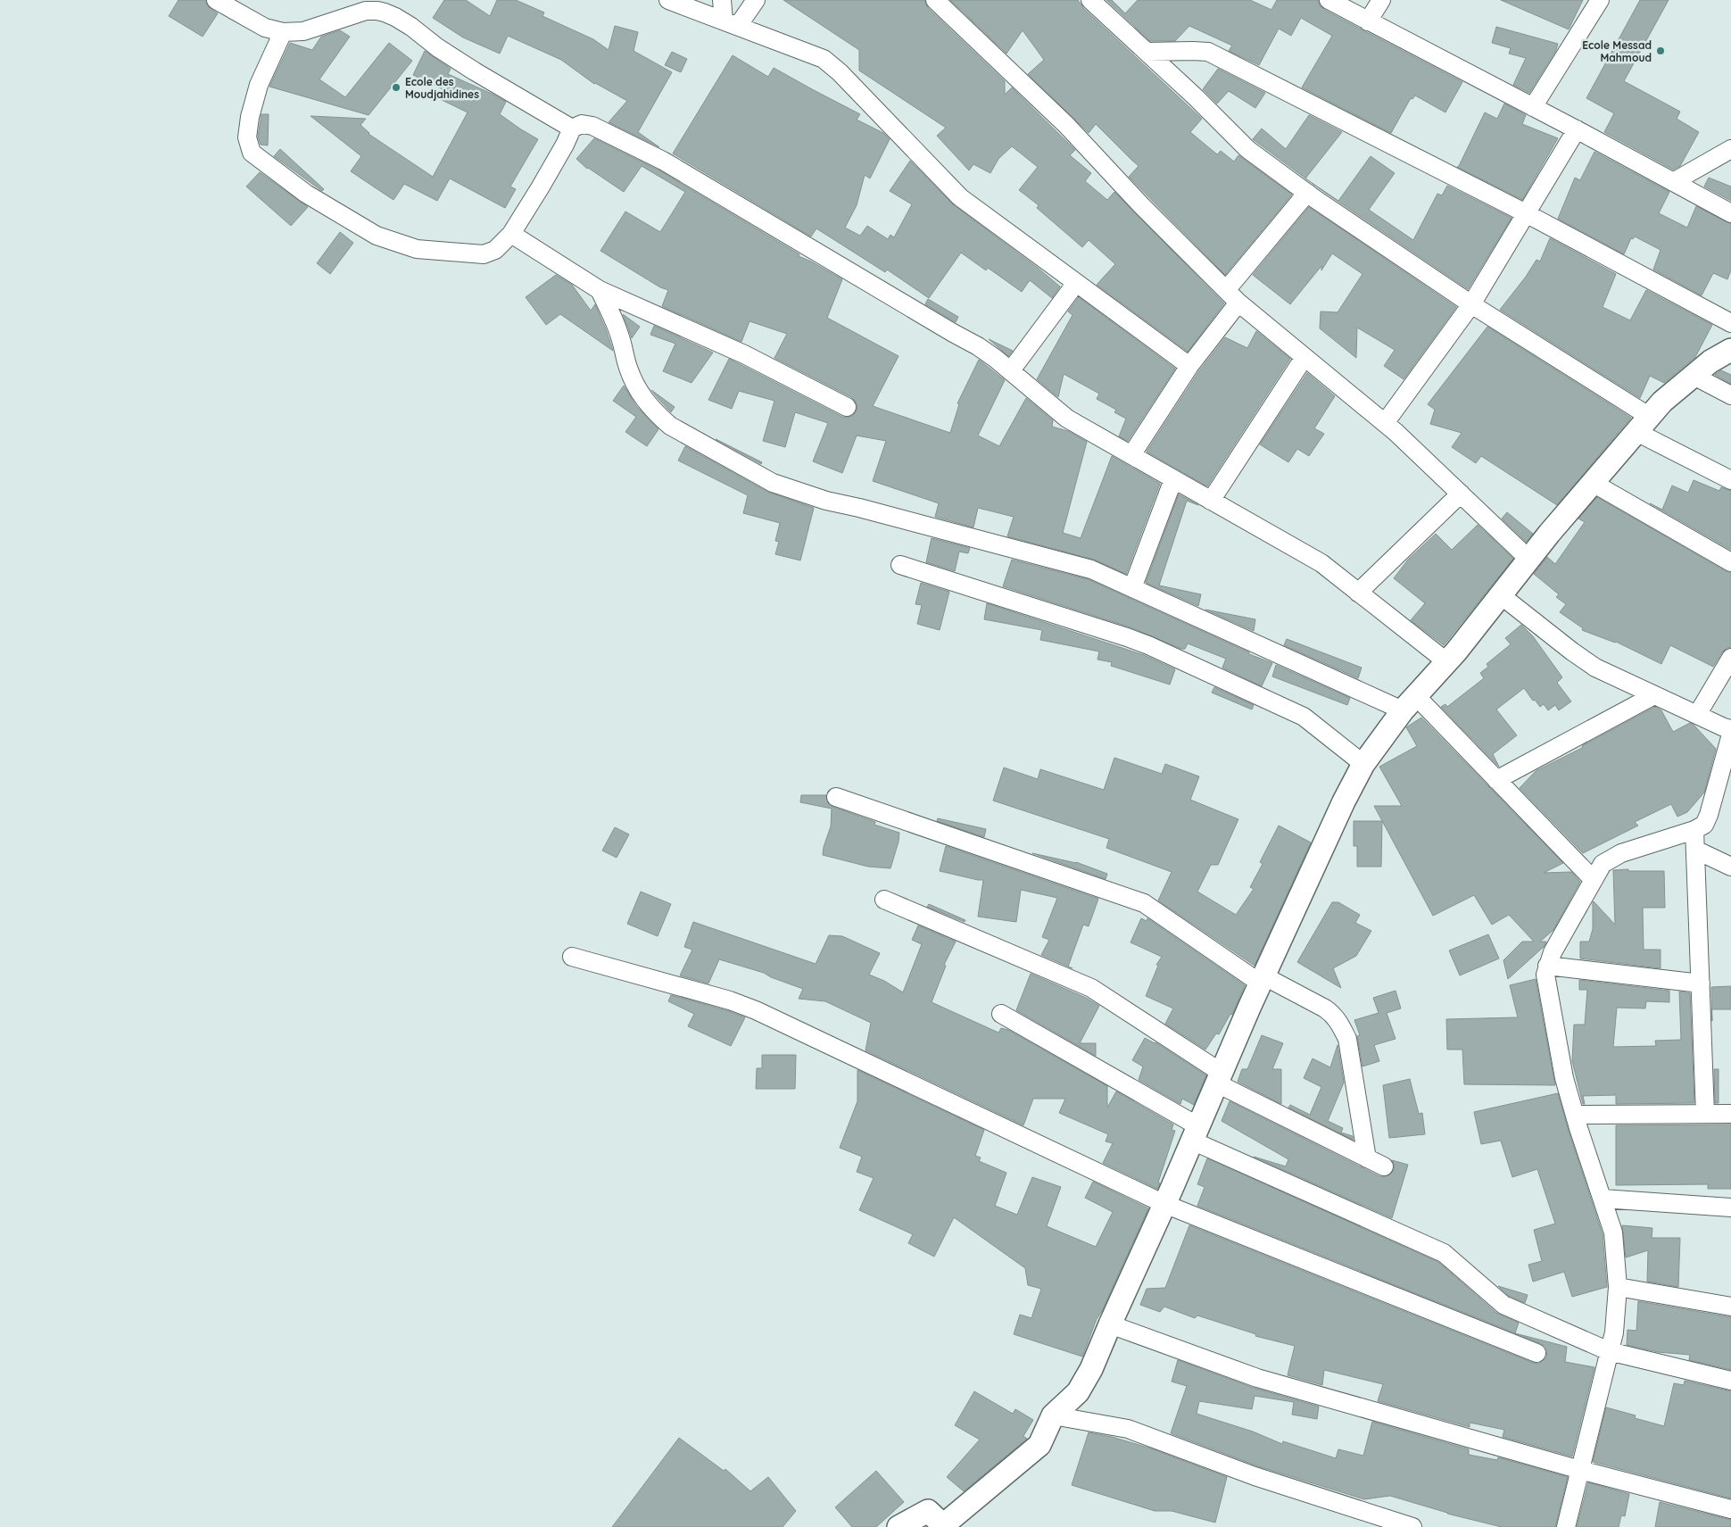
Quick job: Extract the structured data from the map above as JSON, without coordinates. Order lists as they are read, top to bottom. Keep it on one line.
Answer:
{"places":["Ecole Messad Mahmoud","Ecole des Moudjahidines"]}
